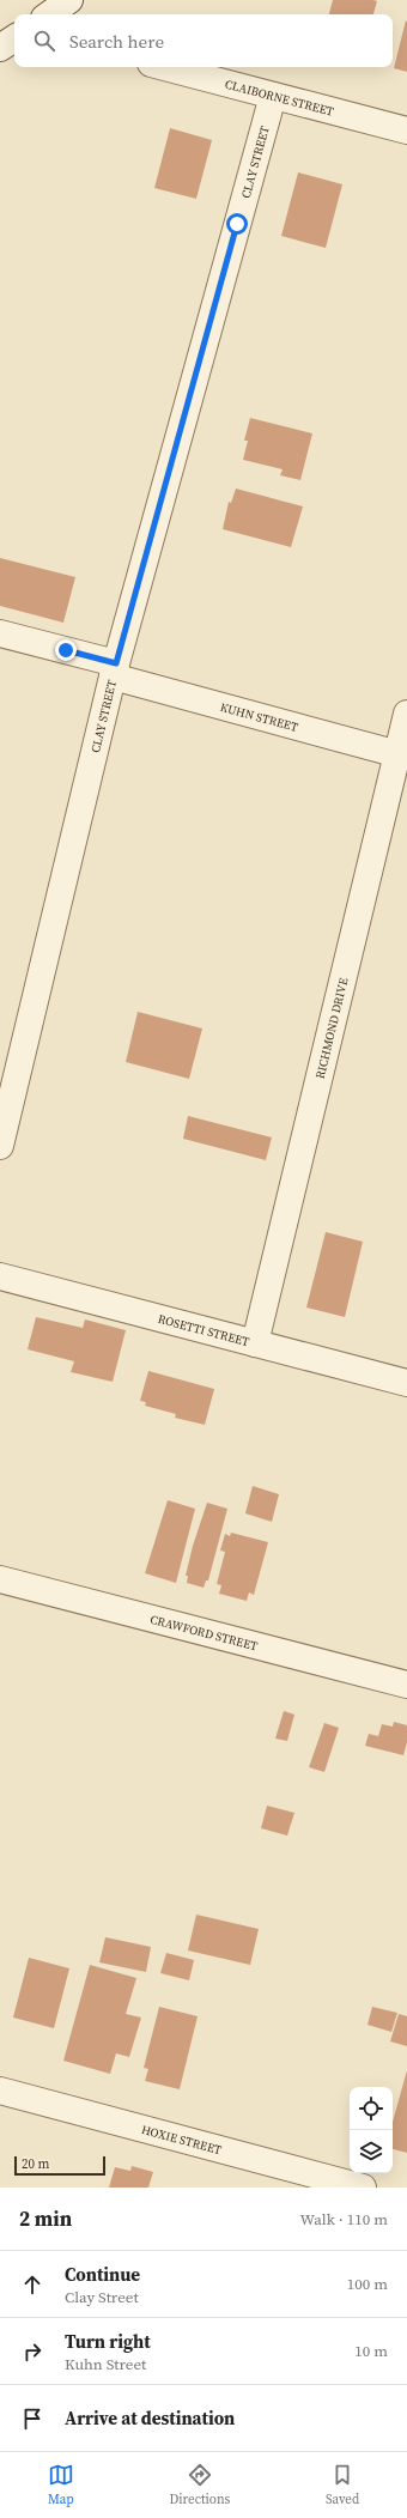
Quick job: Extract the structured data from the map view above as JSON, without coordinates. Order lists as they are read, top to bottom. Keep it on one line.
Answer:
{"streets":{"street":["CLAIBORNE STREET","CLAY STREET","KUHN STREET","RICHMOND DRIVE","ROSETTI STREET","CRAWFORD STREET","HOXIE STREET"]},"crossings":[["CLAIBORNE STREET","CLAY STREET"],["CLAY STREET","KUHN STREET"],["KUHN STREET","RICHMOND DRIVE"],["RICHMOND DRIVE","ROSETTI STREET"]],"scale_bar":"20 m","page":{"search":"Search here","scale":"20 m","heading":["2 min","Walk · 110 m"],"list":[["Continue","Clay Street","100 m"],["Turn right","Kuhn Street","10 m"],"Arrive at destination"],"nav":["Map","Directions","Saved"]}}
